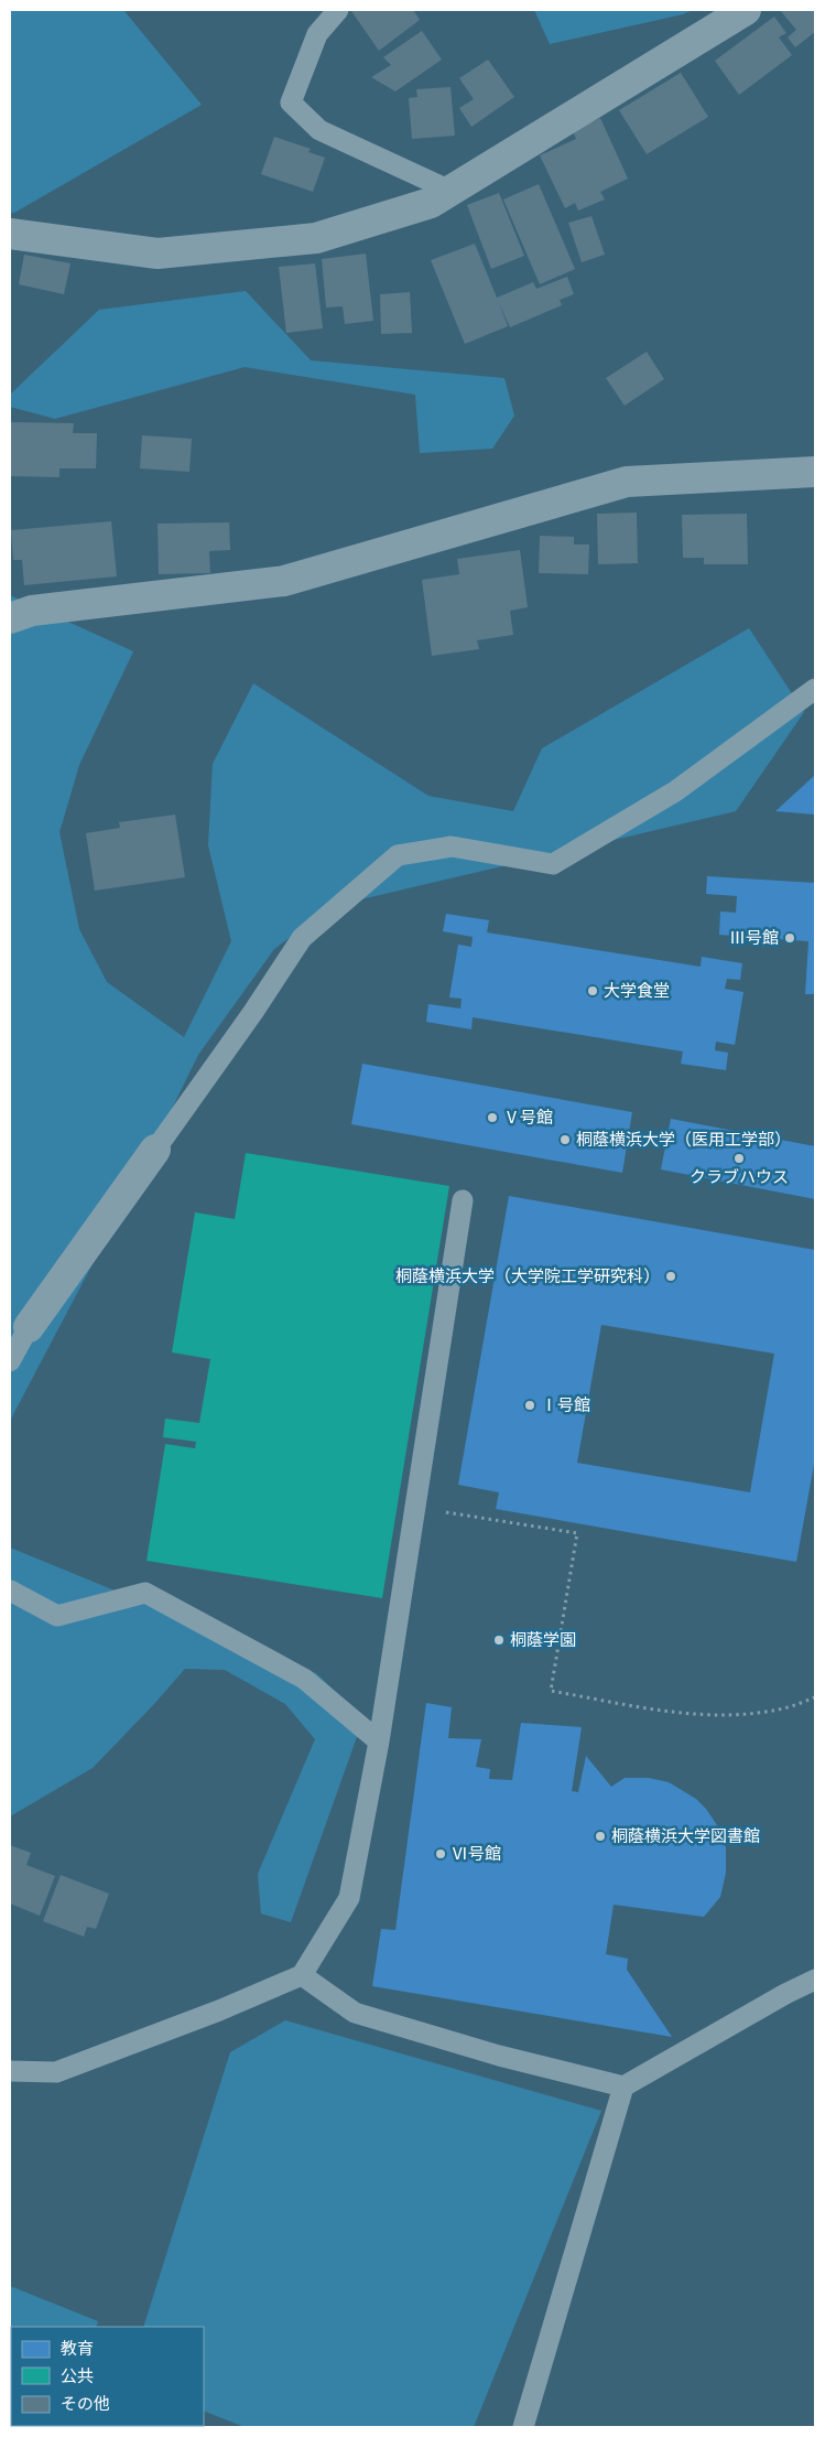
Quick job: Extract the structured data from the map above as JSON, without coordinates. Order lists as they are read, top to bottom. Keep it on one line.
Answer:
{"places":["Ⅲ号館","大学食堂","Ⅴ号館","桐蔭横浜大学（医用工学部）","クラブハウス","桐蔭横浜大学（大学院工学研究科）","Ⅰ号館","桐蔭学園","桐蔭横浜大学図書館","Ⅵ号館"],"legend":["教育","公共","その他"]}
